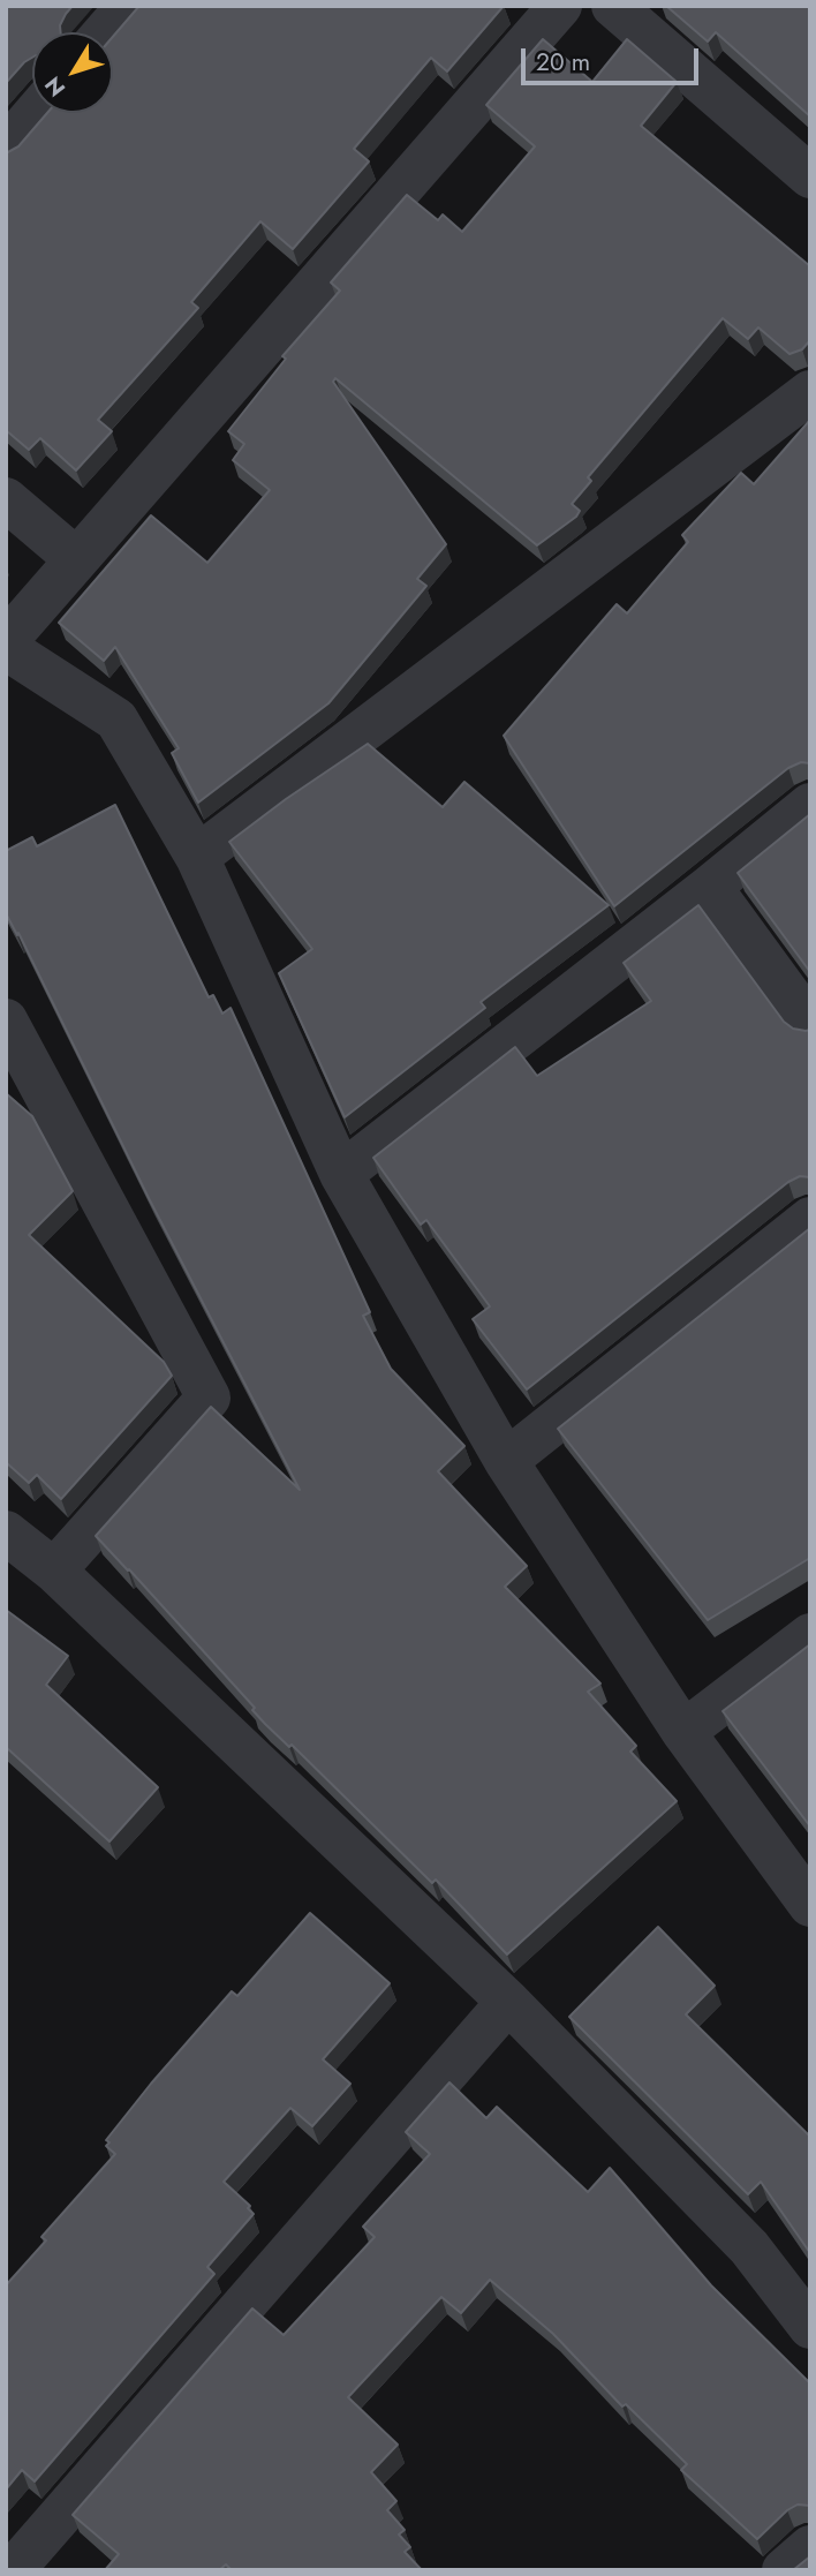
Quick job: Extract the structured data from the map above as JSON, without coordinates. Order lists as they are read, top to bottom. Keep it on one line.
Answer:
{"scale_bar":"20 m","north":"bottom left"}
